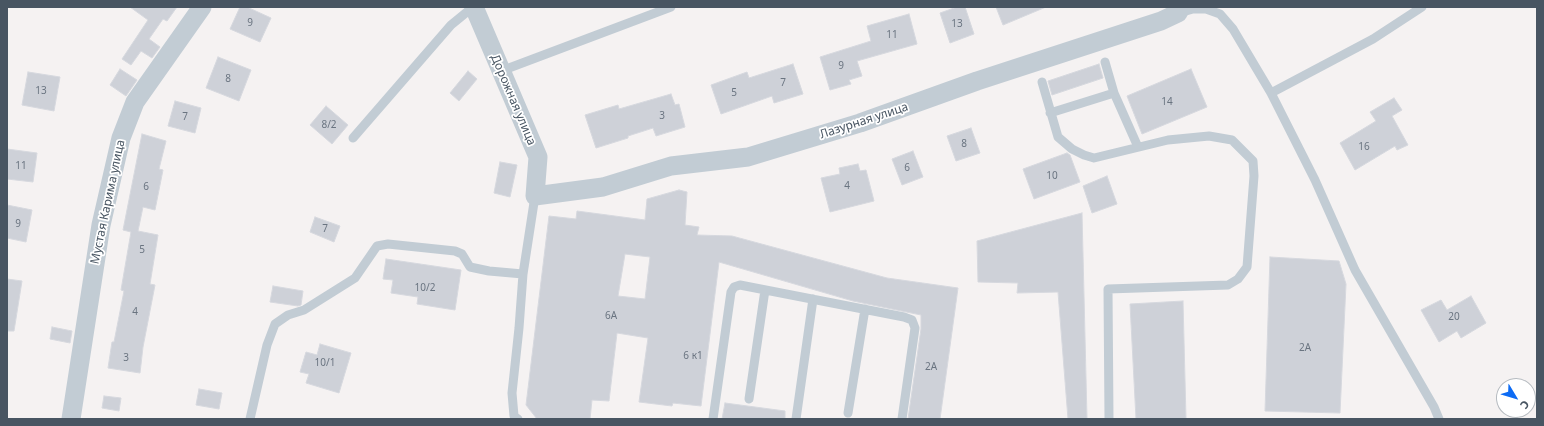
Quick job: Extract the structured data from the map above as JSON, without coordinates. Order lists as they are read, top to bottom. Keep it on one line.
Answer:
{"streets":{"street":["Дорожная улица","Лазурная улица","Мустая Карима улица"]},"crossings":[["Дорожная улица","Лазурная улица"]],"house_numbers":["9","13","11","9","8","7","13","5","14","3","7","8/2","8","16","11","6","10","4","6","9","7","5","10/2","4","6А","20","2А","6 к1","3","10/1","2А"],"north":"bottom right"}
